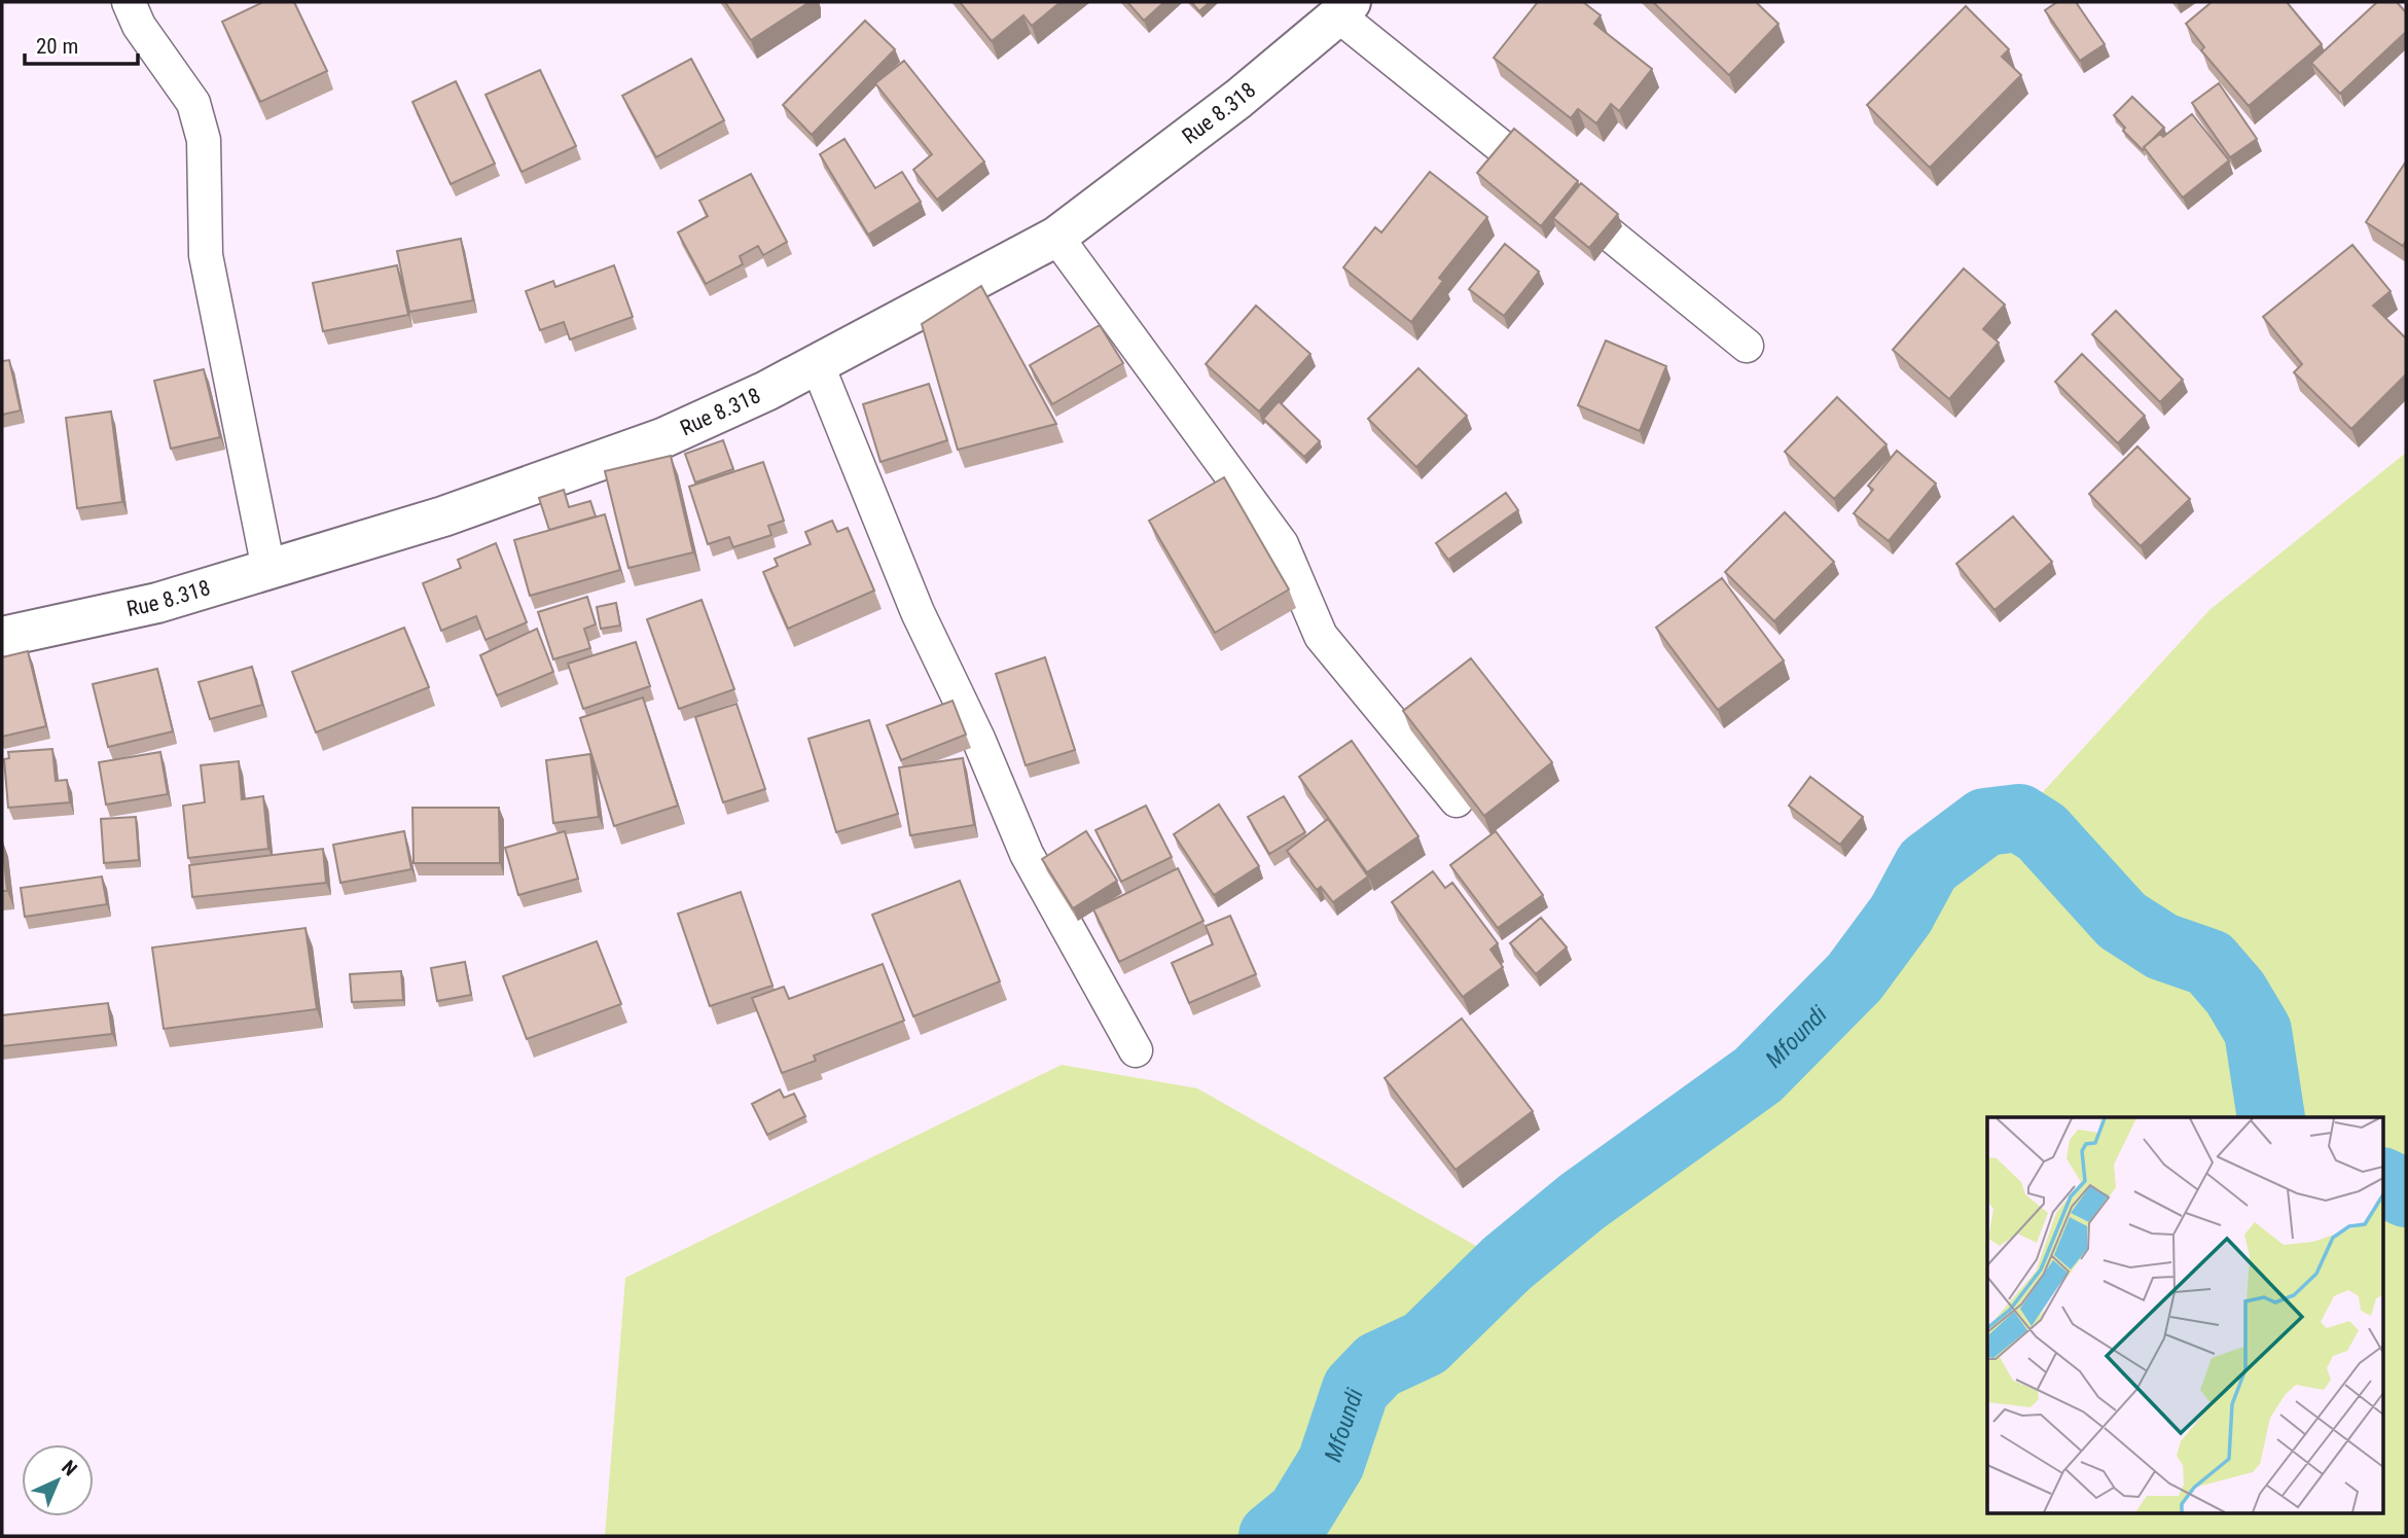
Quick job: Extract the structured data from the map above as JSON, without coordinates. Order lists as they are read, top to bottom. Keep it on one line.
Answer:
{"streets":{"main road":["Rue 8.318"]},"water":["Mfoundi"],"scale_bar":"20 m","north":"top right"}
